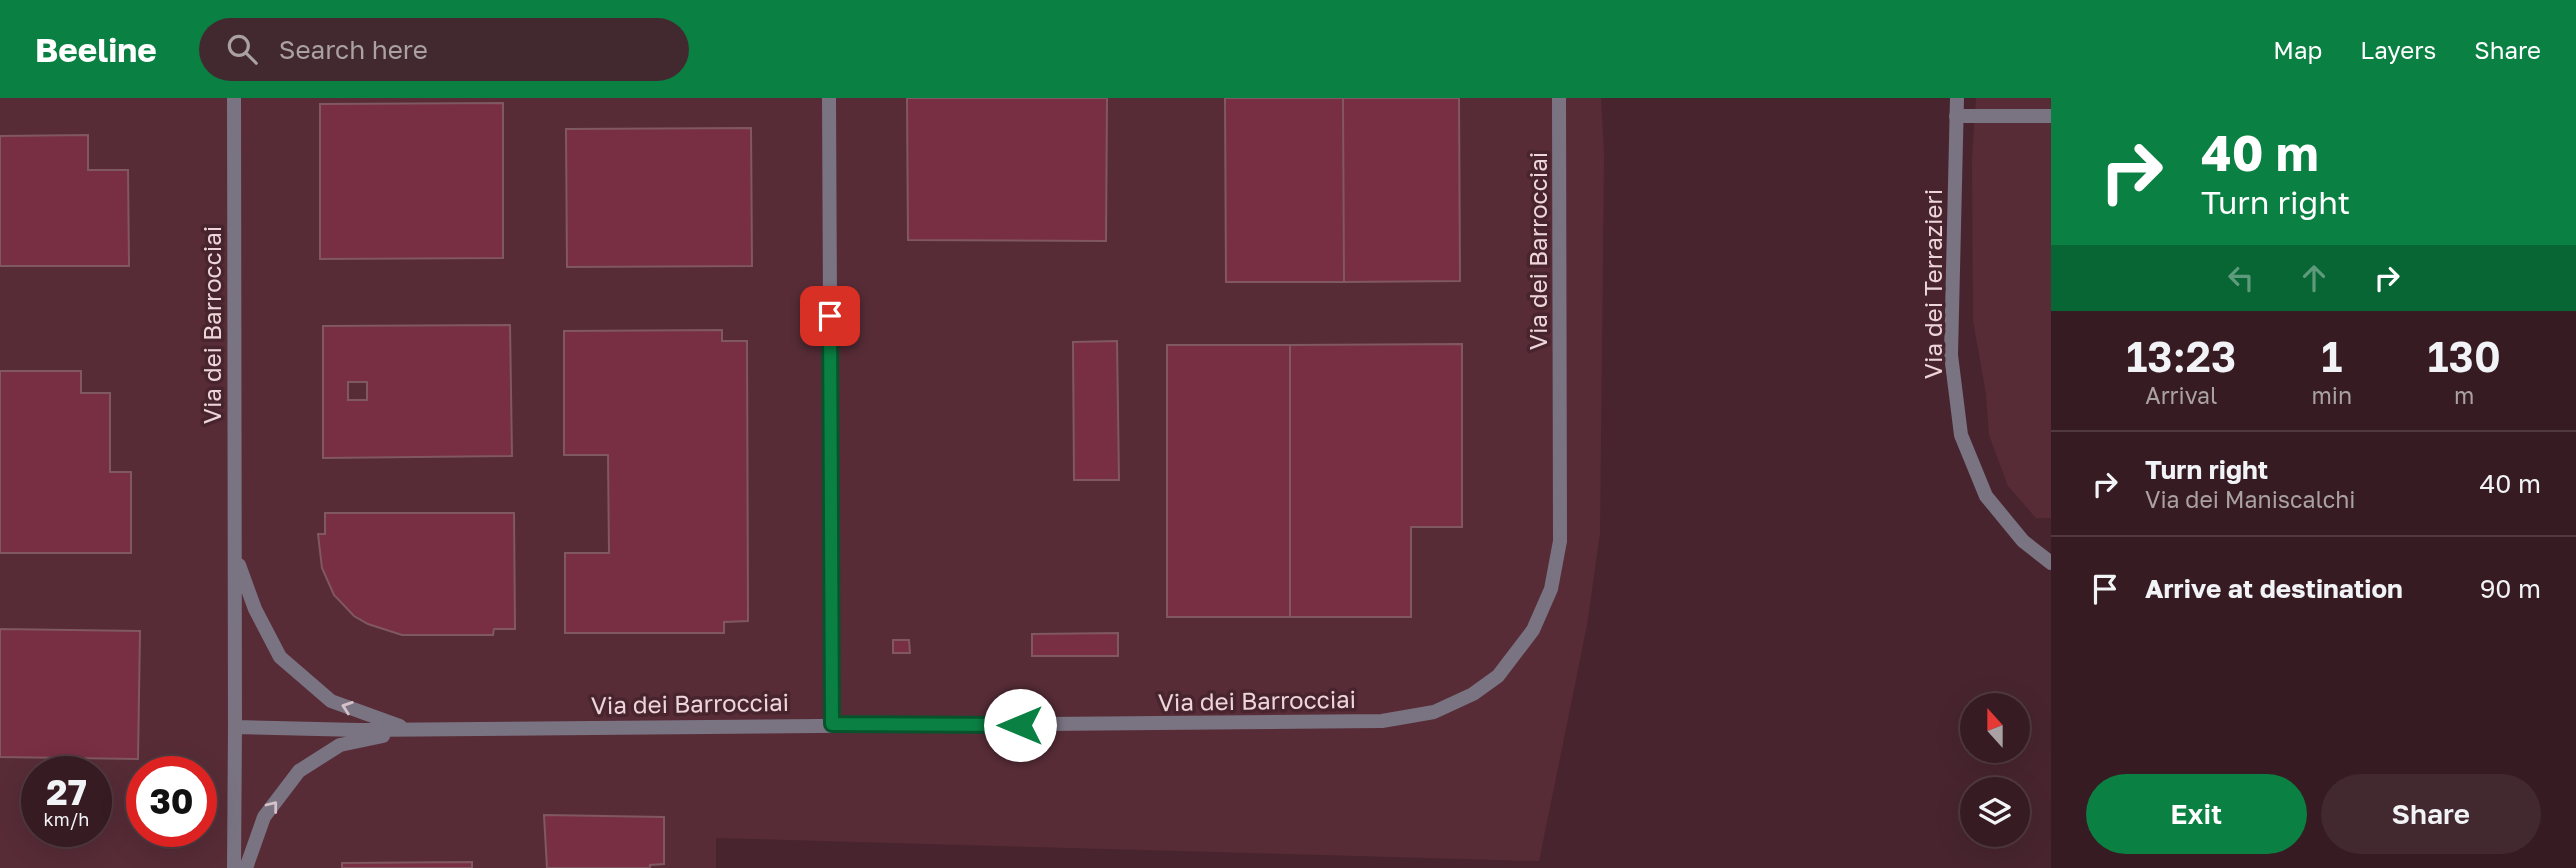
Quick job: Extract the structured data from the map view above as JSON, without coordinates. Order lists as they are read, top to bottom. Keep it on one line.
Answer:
{"streets":{"street":["Via dei Barrocciai","Via dei Terrazieri"]},"north":"top","page":{"header":"Beeline","search":"Search here","nav":["Map","Layers","Share"],"turn":["40 m","Turn right"],"eta":["13:23","Arrival","1","min","130","m"],"list":[{"name":"Turn right","note":"Via dei Maniscalchi","value":"40 m"},{"name":"Arrive at destination","value":"90 m"}],"speed":"27 km/h","limit":"30","buttons":["Exit","Share"]}}
